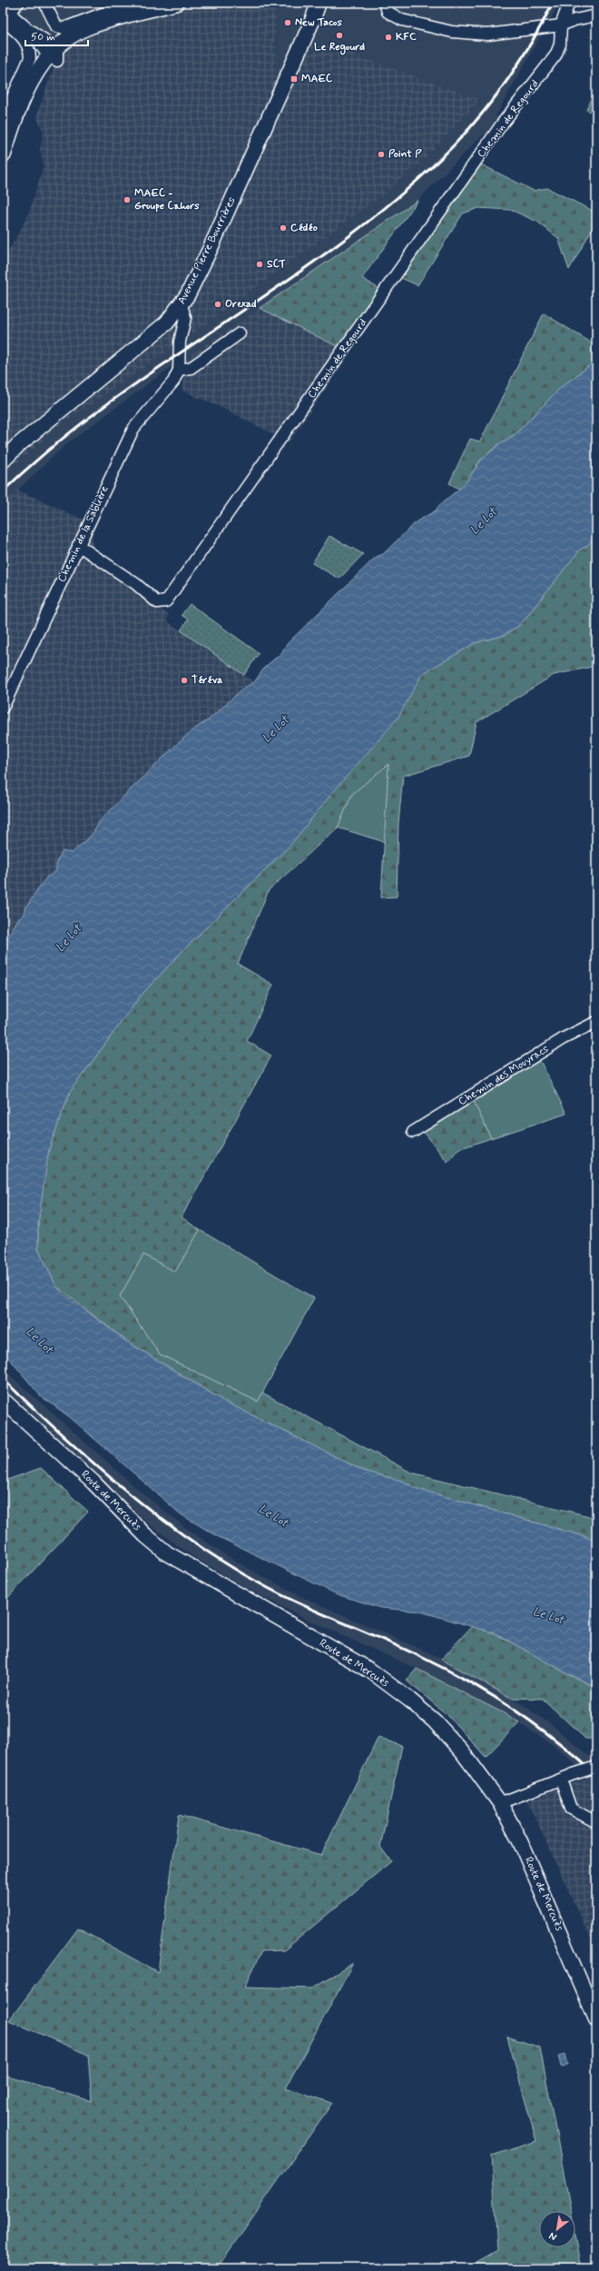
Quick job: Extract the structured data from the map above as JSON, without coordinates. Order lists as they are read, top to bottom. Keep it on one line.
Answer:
{"streets":{"main road":["Avenue Pierre Bourrières","Route de Mercuès"],"street":["Chemin de Regourd","Chemin de la Sablière","Chemin des Mouyracs"]},"crossings":[["Chemin de Regourd","Chemin de la Sablière"],["Avenue Pierre Bourrières","Chemin de la Sablière"]],"water":["Le Lot"],"places":{"other":["New Tacos","Le Regourd","KFC","Point P","MAEC - Groupe Cahors","Cédéo","SCT","Orexad","Téréva"],"transit":["MAEC"]},"scale_bar":"50 m","north":"bottom left"}
